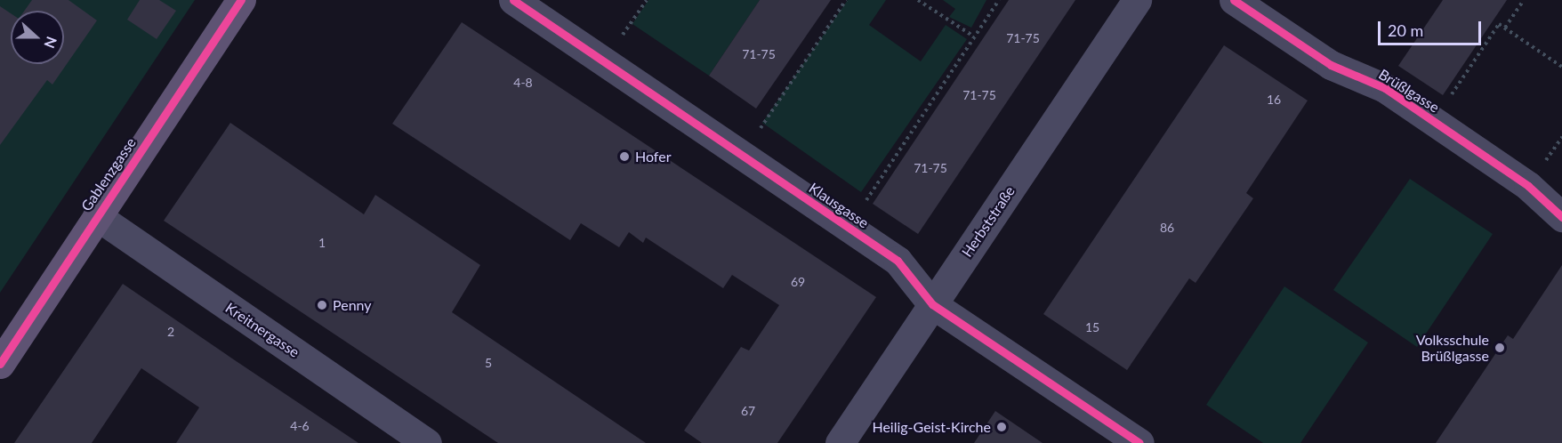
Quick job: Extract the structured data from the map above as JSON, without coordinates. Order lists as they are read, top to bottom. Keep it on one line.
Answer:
{"streets":{"main road":["Gablenzgasse"],"street":["Brüßlgasse","Klausgasse","Herbststraße","Kreitnergasse"]},"crossings":[["Gablenzgasse","Kreitnergasse"],["Klausgasse","Herbststraße"]],"places":["Hofer","Penny","Volksschule Brüßlgasse","Heilig-Geist-Kirche"],"house_numbers":["71-75","71-75","4-8","71-75","16","71-75","86","1","69","15","2","5","67","4-6"],"scale_bar":"20 m","north":"right"}
